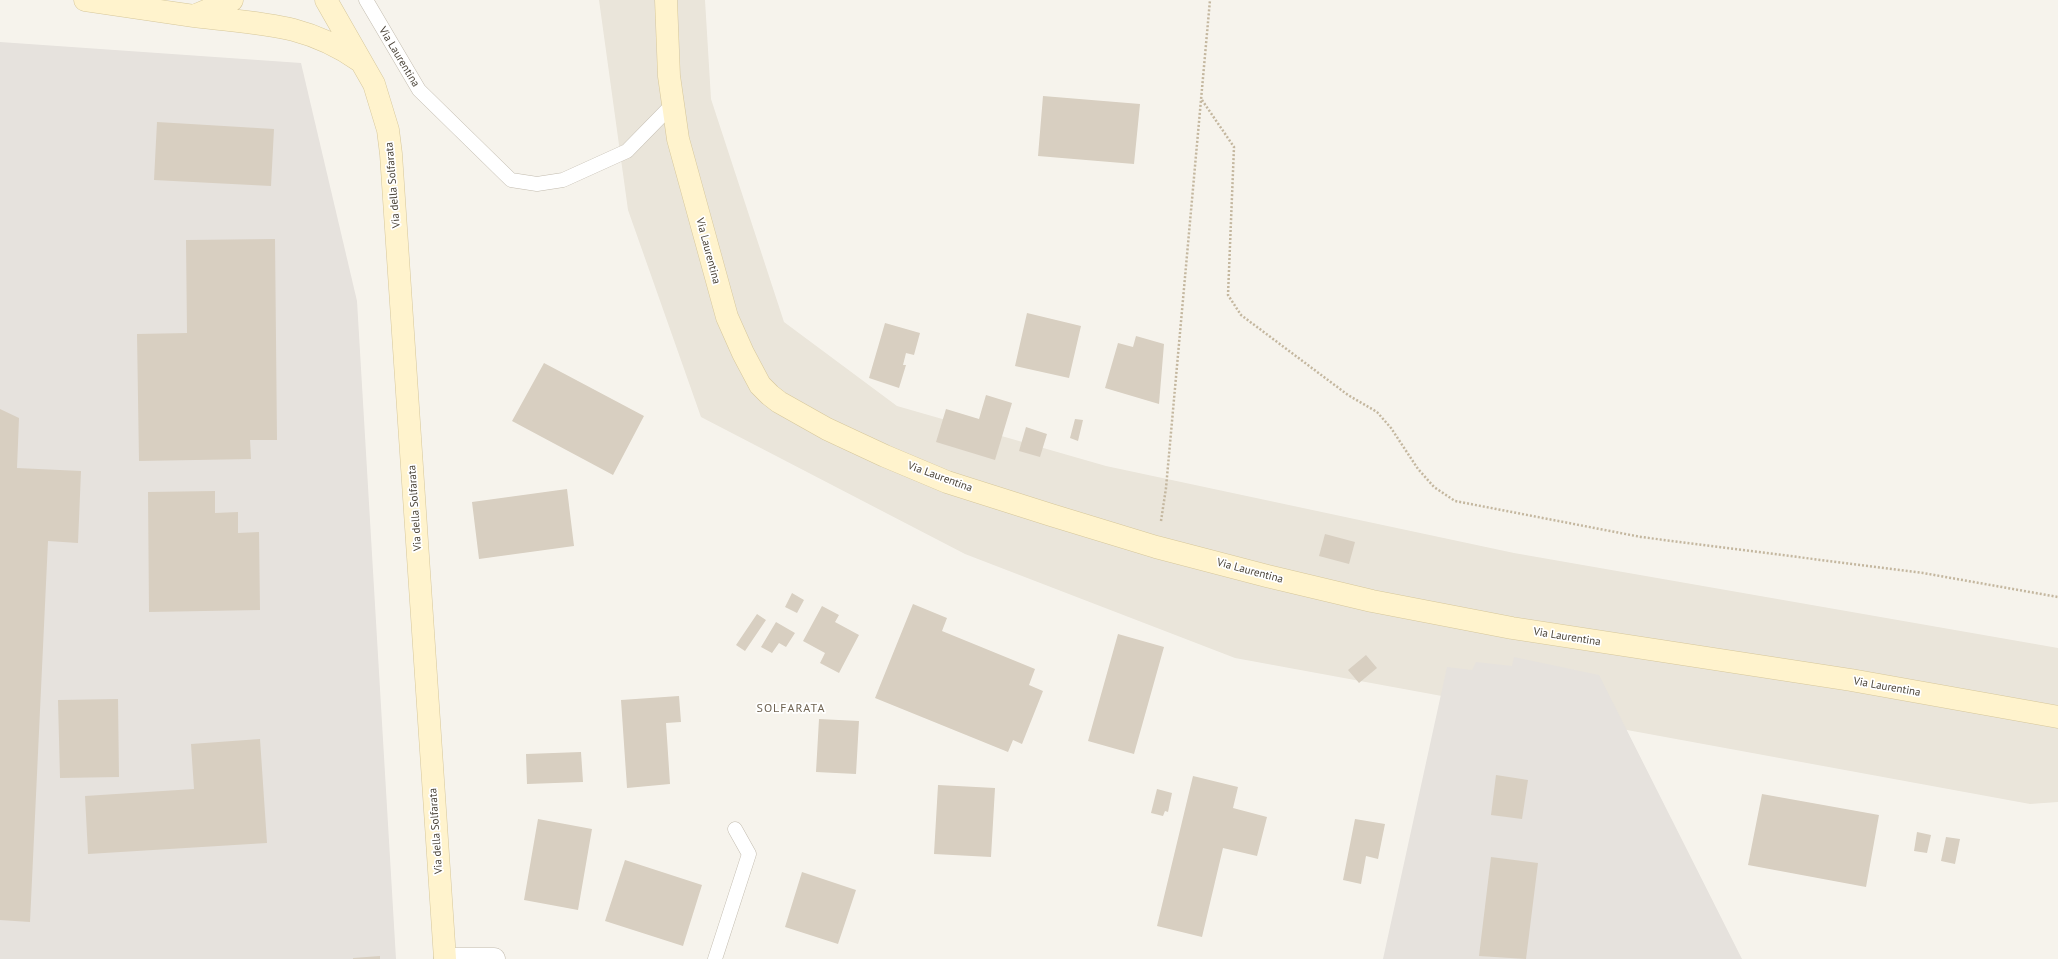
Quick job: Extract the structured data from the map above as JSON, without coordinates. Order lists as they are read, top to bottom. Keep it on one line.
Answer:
{"streets":{"main road":["Via Laurentina","Via della Solfarata"]},"districts":["SOLFARATA"]}
